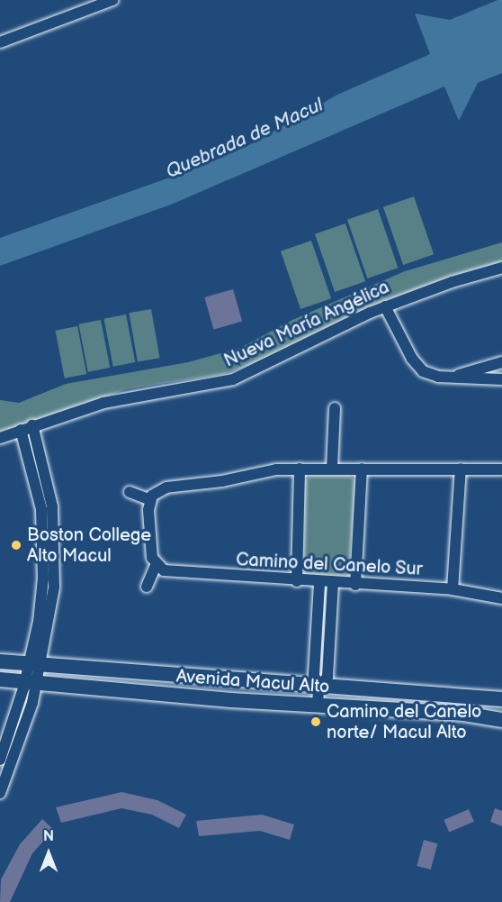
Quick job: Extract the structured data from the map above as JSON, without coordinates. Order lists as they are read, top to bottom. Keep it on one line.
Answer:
{"streets":{"street":["Nueva María Angélica","Camino del Canelo Sur","Avenida Macul Alto"]},"water":["Quebrada de Macul"],"places":["Boston College Alto Macul","Camino del Canelo norte/ Macul Alto"],"north":"top"}
